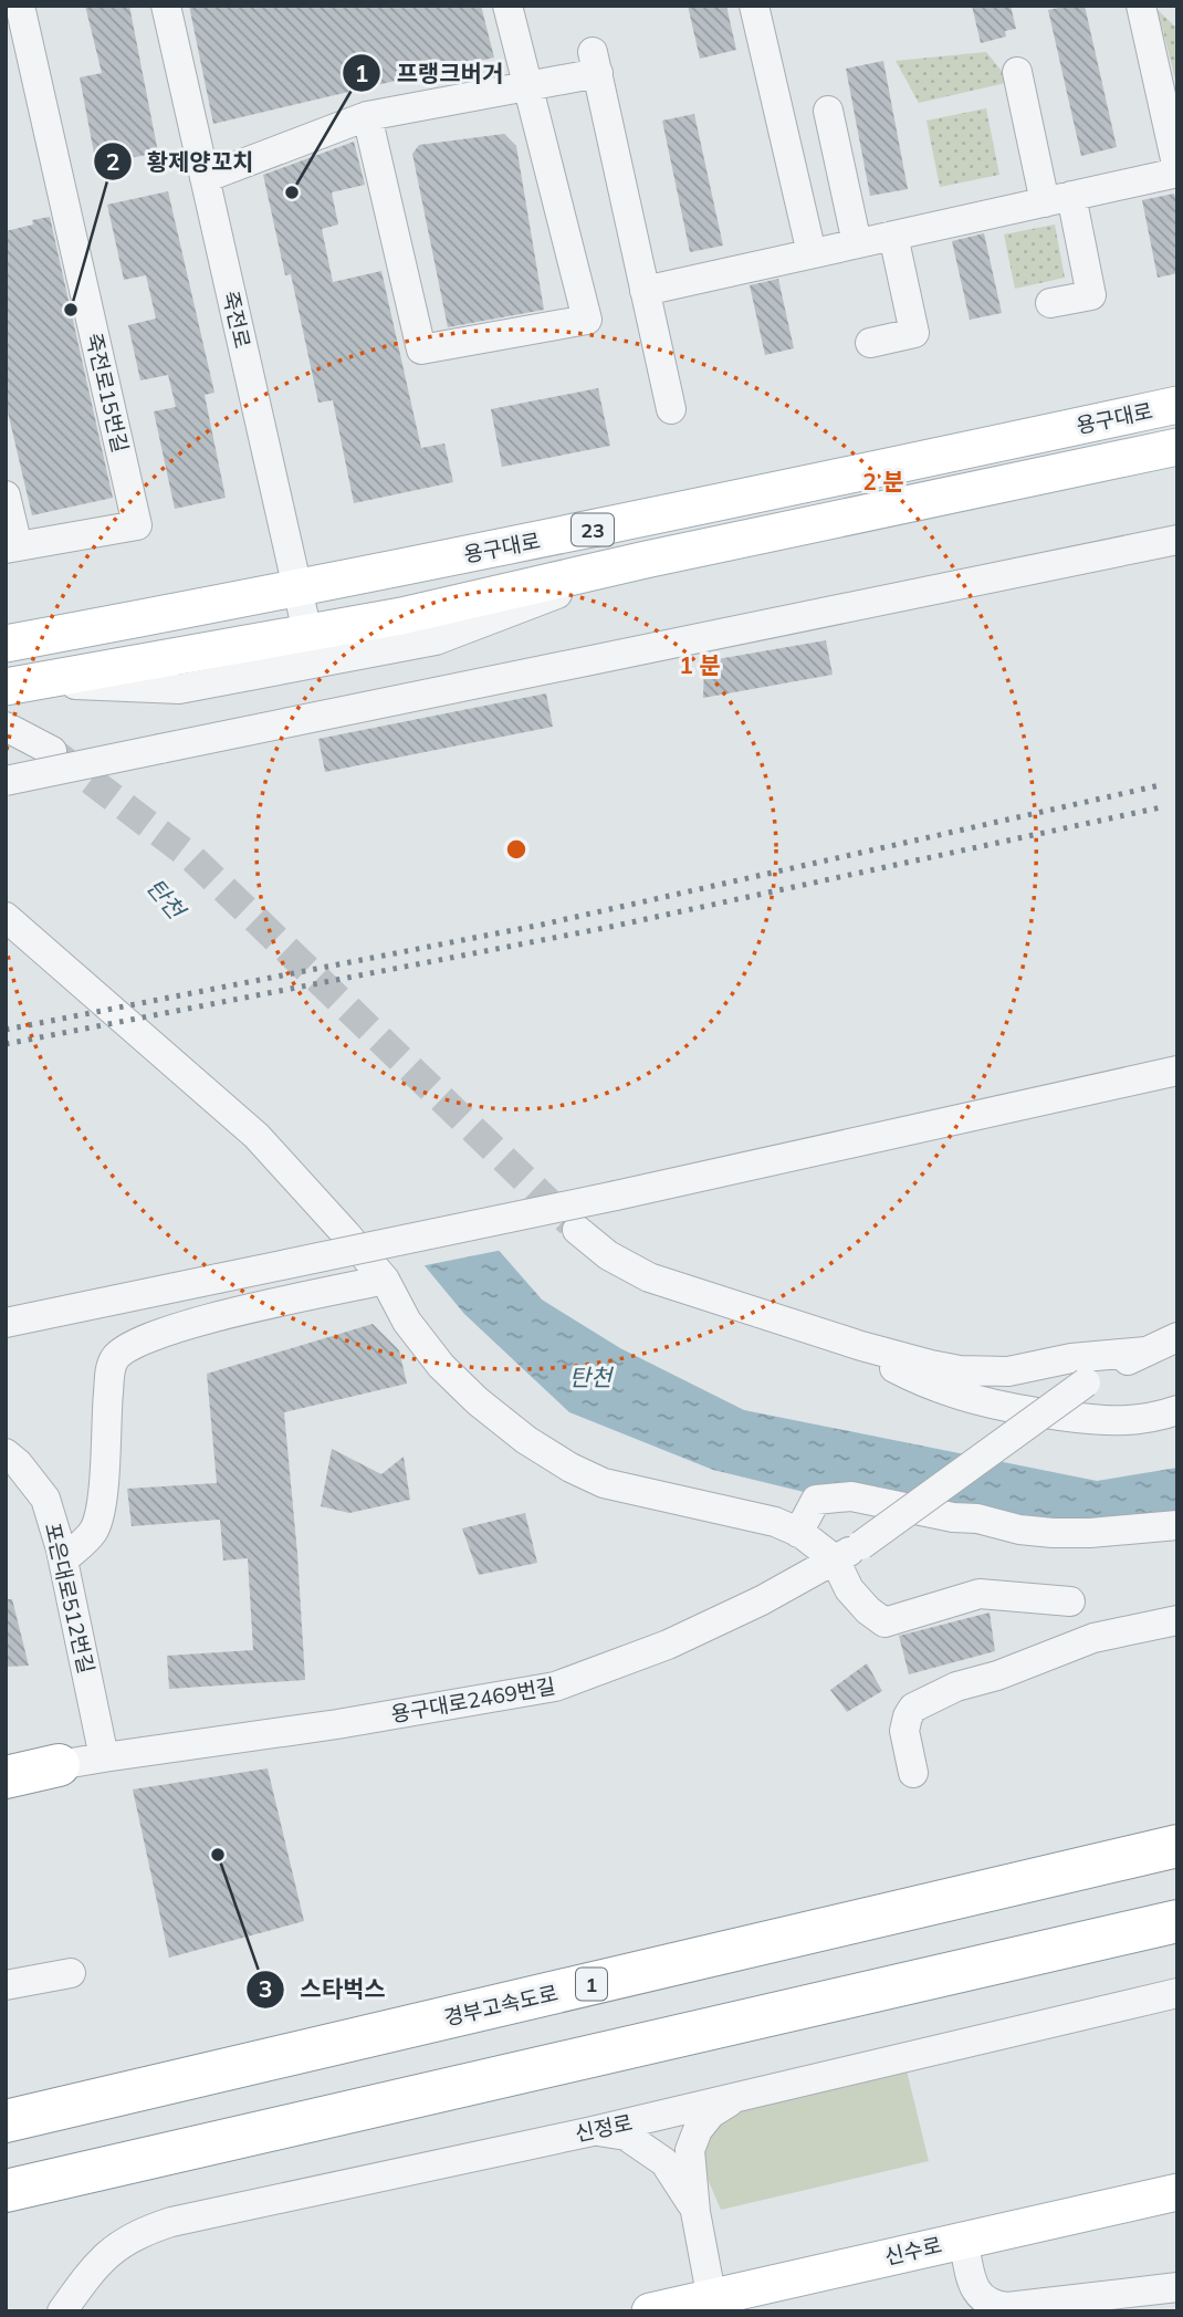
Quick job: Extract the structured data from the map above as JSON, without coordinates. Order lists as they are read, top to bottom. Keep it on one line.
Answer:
{"streets":{"highway":["1","경부고속도로"],"main road":["용구대로","23","신수로"],"street":["죽전로","죽전로15번길","포은대로512번길","용구대로2469번길","신정로"]},"crossings":[["죽전로","용구대로"],["포은대로512번길","용구대로2469번길"]],"water":["탄천"],"places":["프랭크버거","황제양꼬치","스타벅스"],"rings":["2 분","1 분"]}
